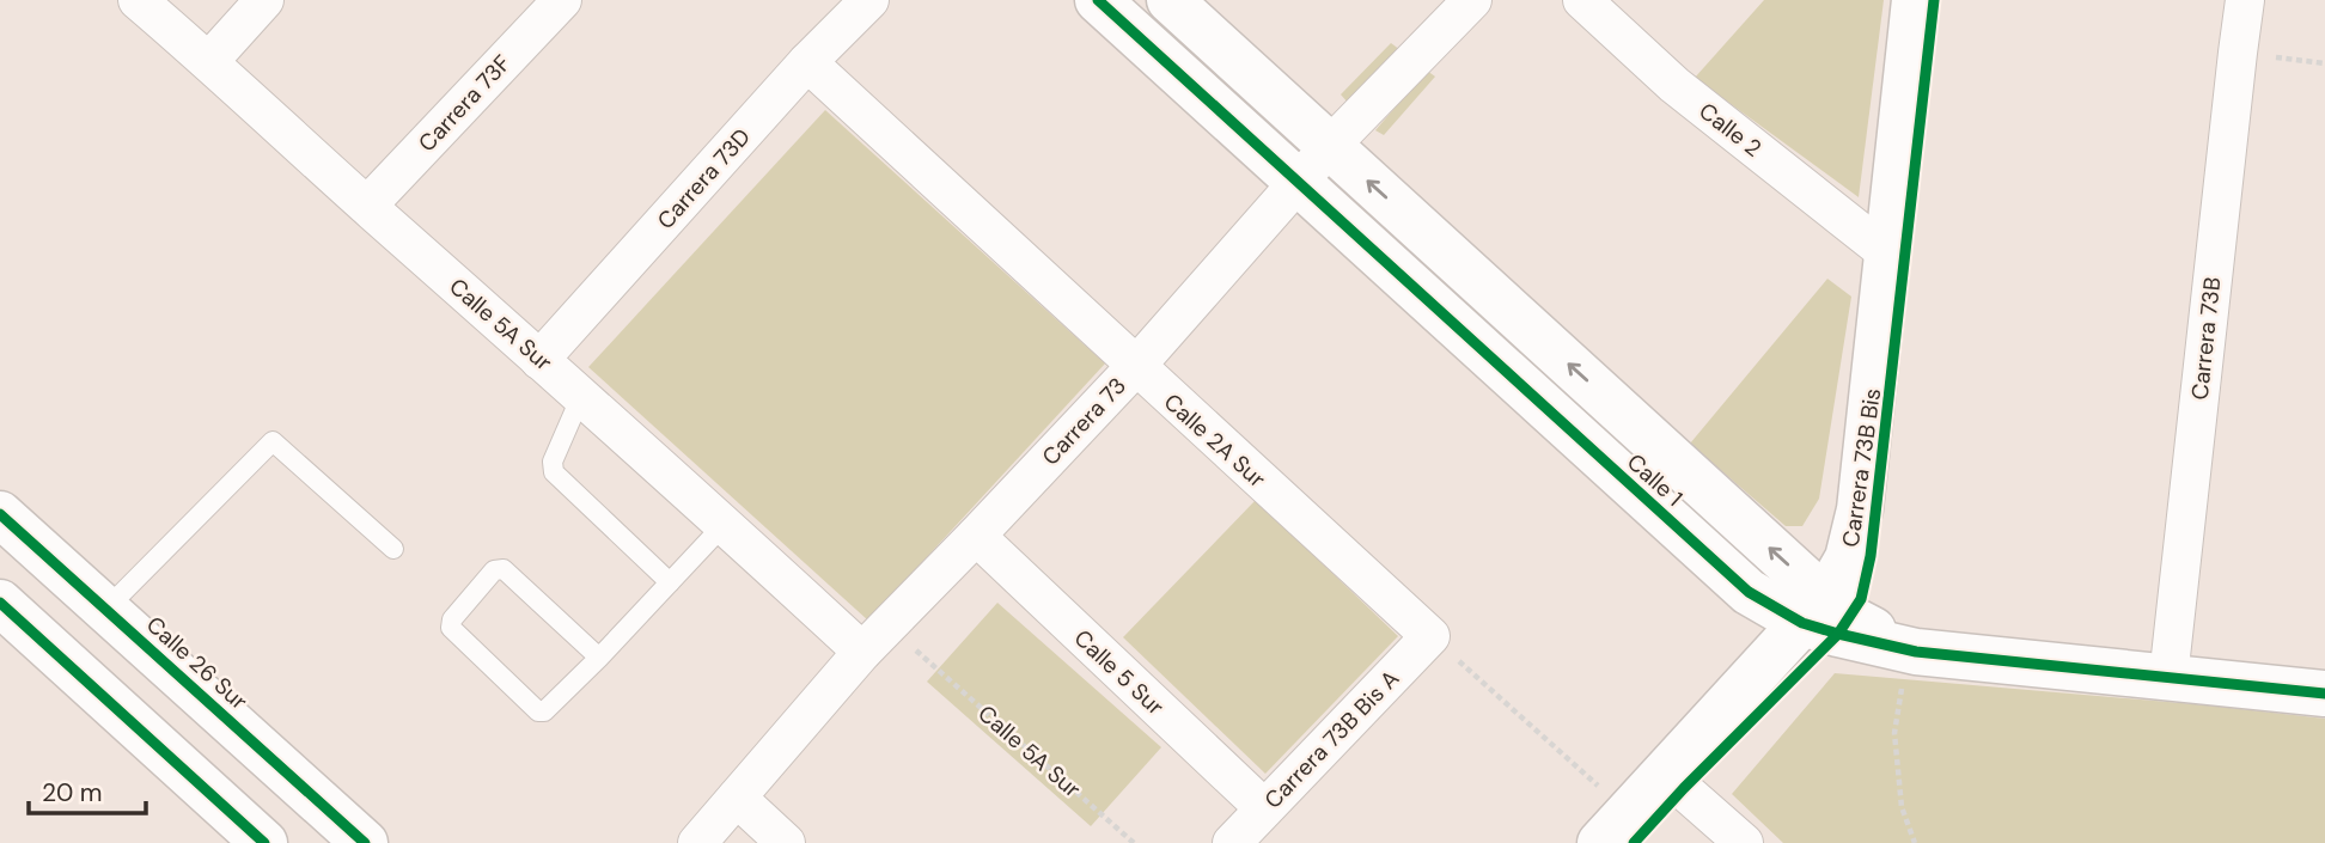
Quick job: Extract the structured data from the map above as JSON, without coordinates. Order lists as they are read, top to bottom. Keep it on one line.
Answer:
{"streets":{"street":["Carrera 73F","Calle 2","Carrera 73D","Calle 5A Sur","Carrera 73B","Carrera 73","Calle 2A Sur","Carrera 73B Bis","Calle 1","Calle 26 Sur","Calle 5 Sur","Carrera 73B Bis A"]},"crossings":[["Carrera 73F","Calle 5A Sur"],["Calle 2","Carrera 73B Bis"],["Carrera 73D","Calle 5A Sur"],["Carrera 73D","Calle 2A Sur"],["Calle 5A Sur","Carrera 73"],["Carrera 73B","Calle 1"],["Carrera 73","Calle 2A Sur"],["Carrera 73","Calle 1"],["Carrera 73","Calle 5 Sur"],["Calle 2A Sur","Carrera 73B Bis A"],["Carrera 73B Bis","Calle 1"],["Calle 5 Sur","Carrera 73B Bis A"]],"scale_bar":"20 m"}
